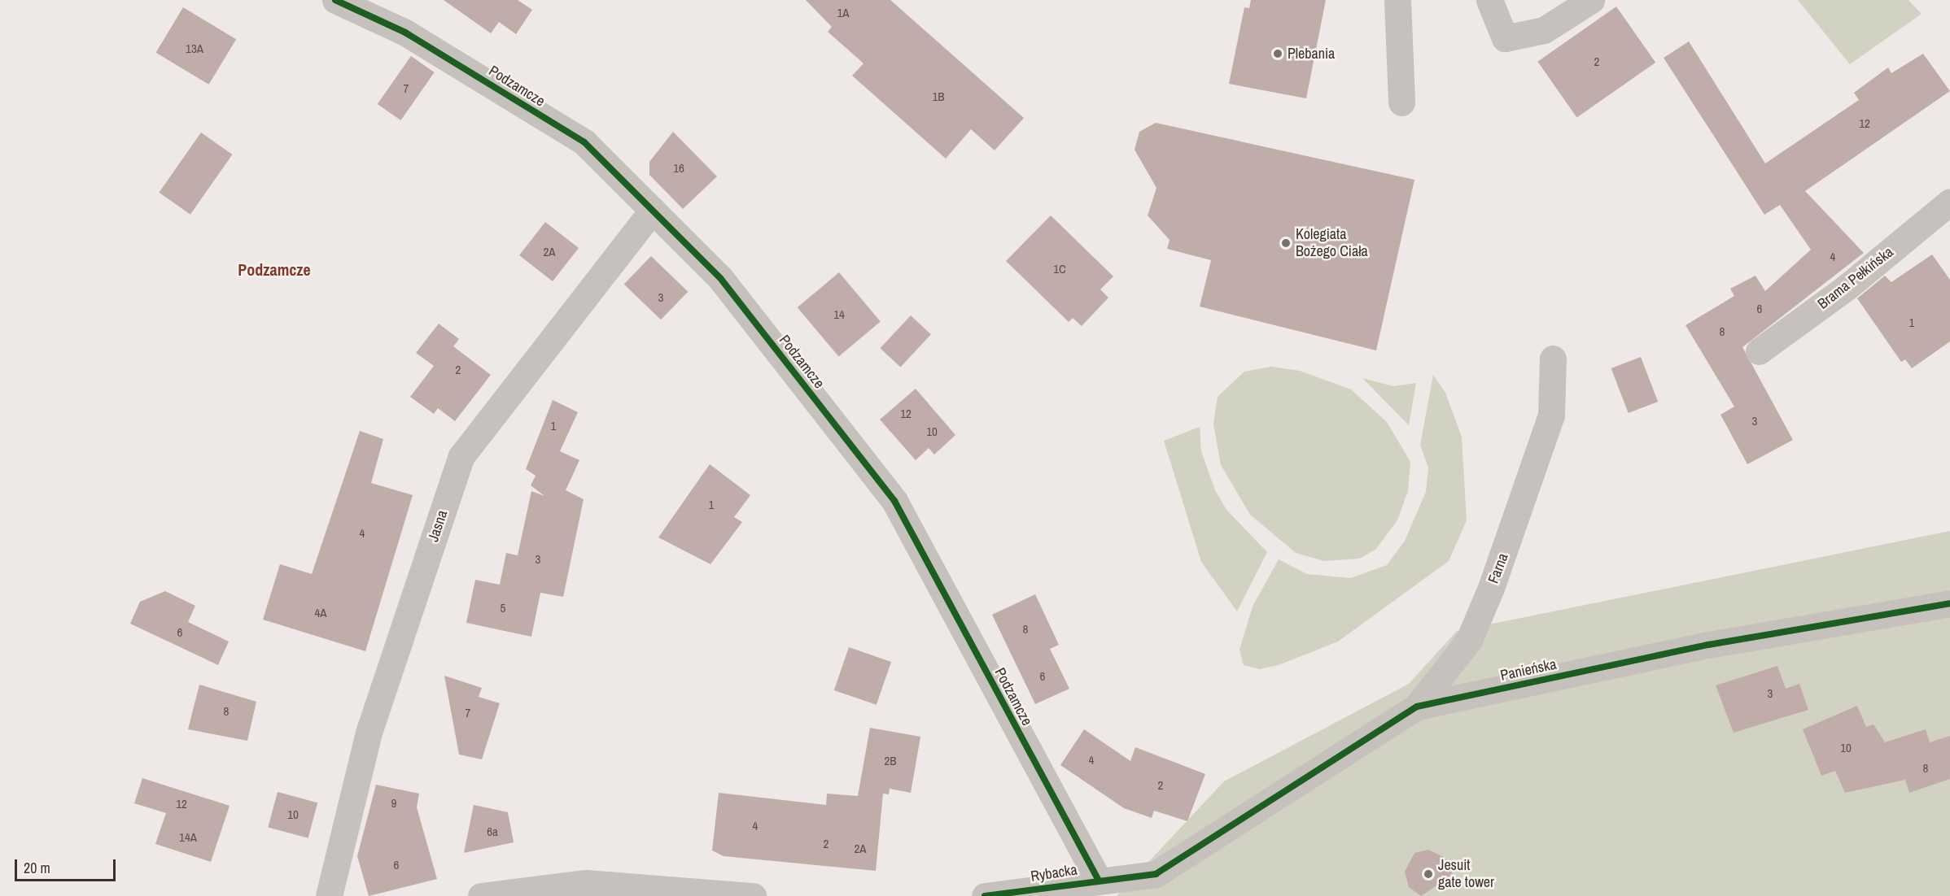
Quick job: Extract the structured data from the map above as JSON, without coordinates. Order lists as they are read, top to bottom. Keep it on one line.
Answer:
{"streets":{"street":["Podzamcze","Brama Pełkińska","Jasna","Farna","Panieńska","Rybacka"]},"crossings":[["Podzamcze","Jasna"],["Podzamcze","Rybacka"],["Farna","Panieńska"],["Panieńska","Rybacka"]],"districts":["Podzamcze"],"places":["Plebania","Kolegiata Bożego Ciała","Jesuit gate tower"],"house_numbers":["1A","13A","2","7","1B","12","16","2A","4","1C","3","6","14","1","8","2","12","3","1","10","1","4","3","5","4A","8","6","6","3","8","7","10","4","2B","8","2","9","12","10","4","6a","14A","2","2A","6"],"scale_bar":"20 m"}
